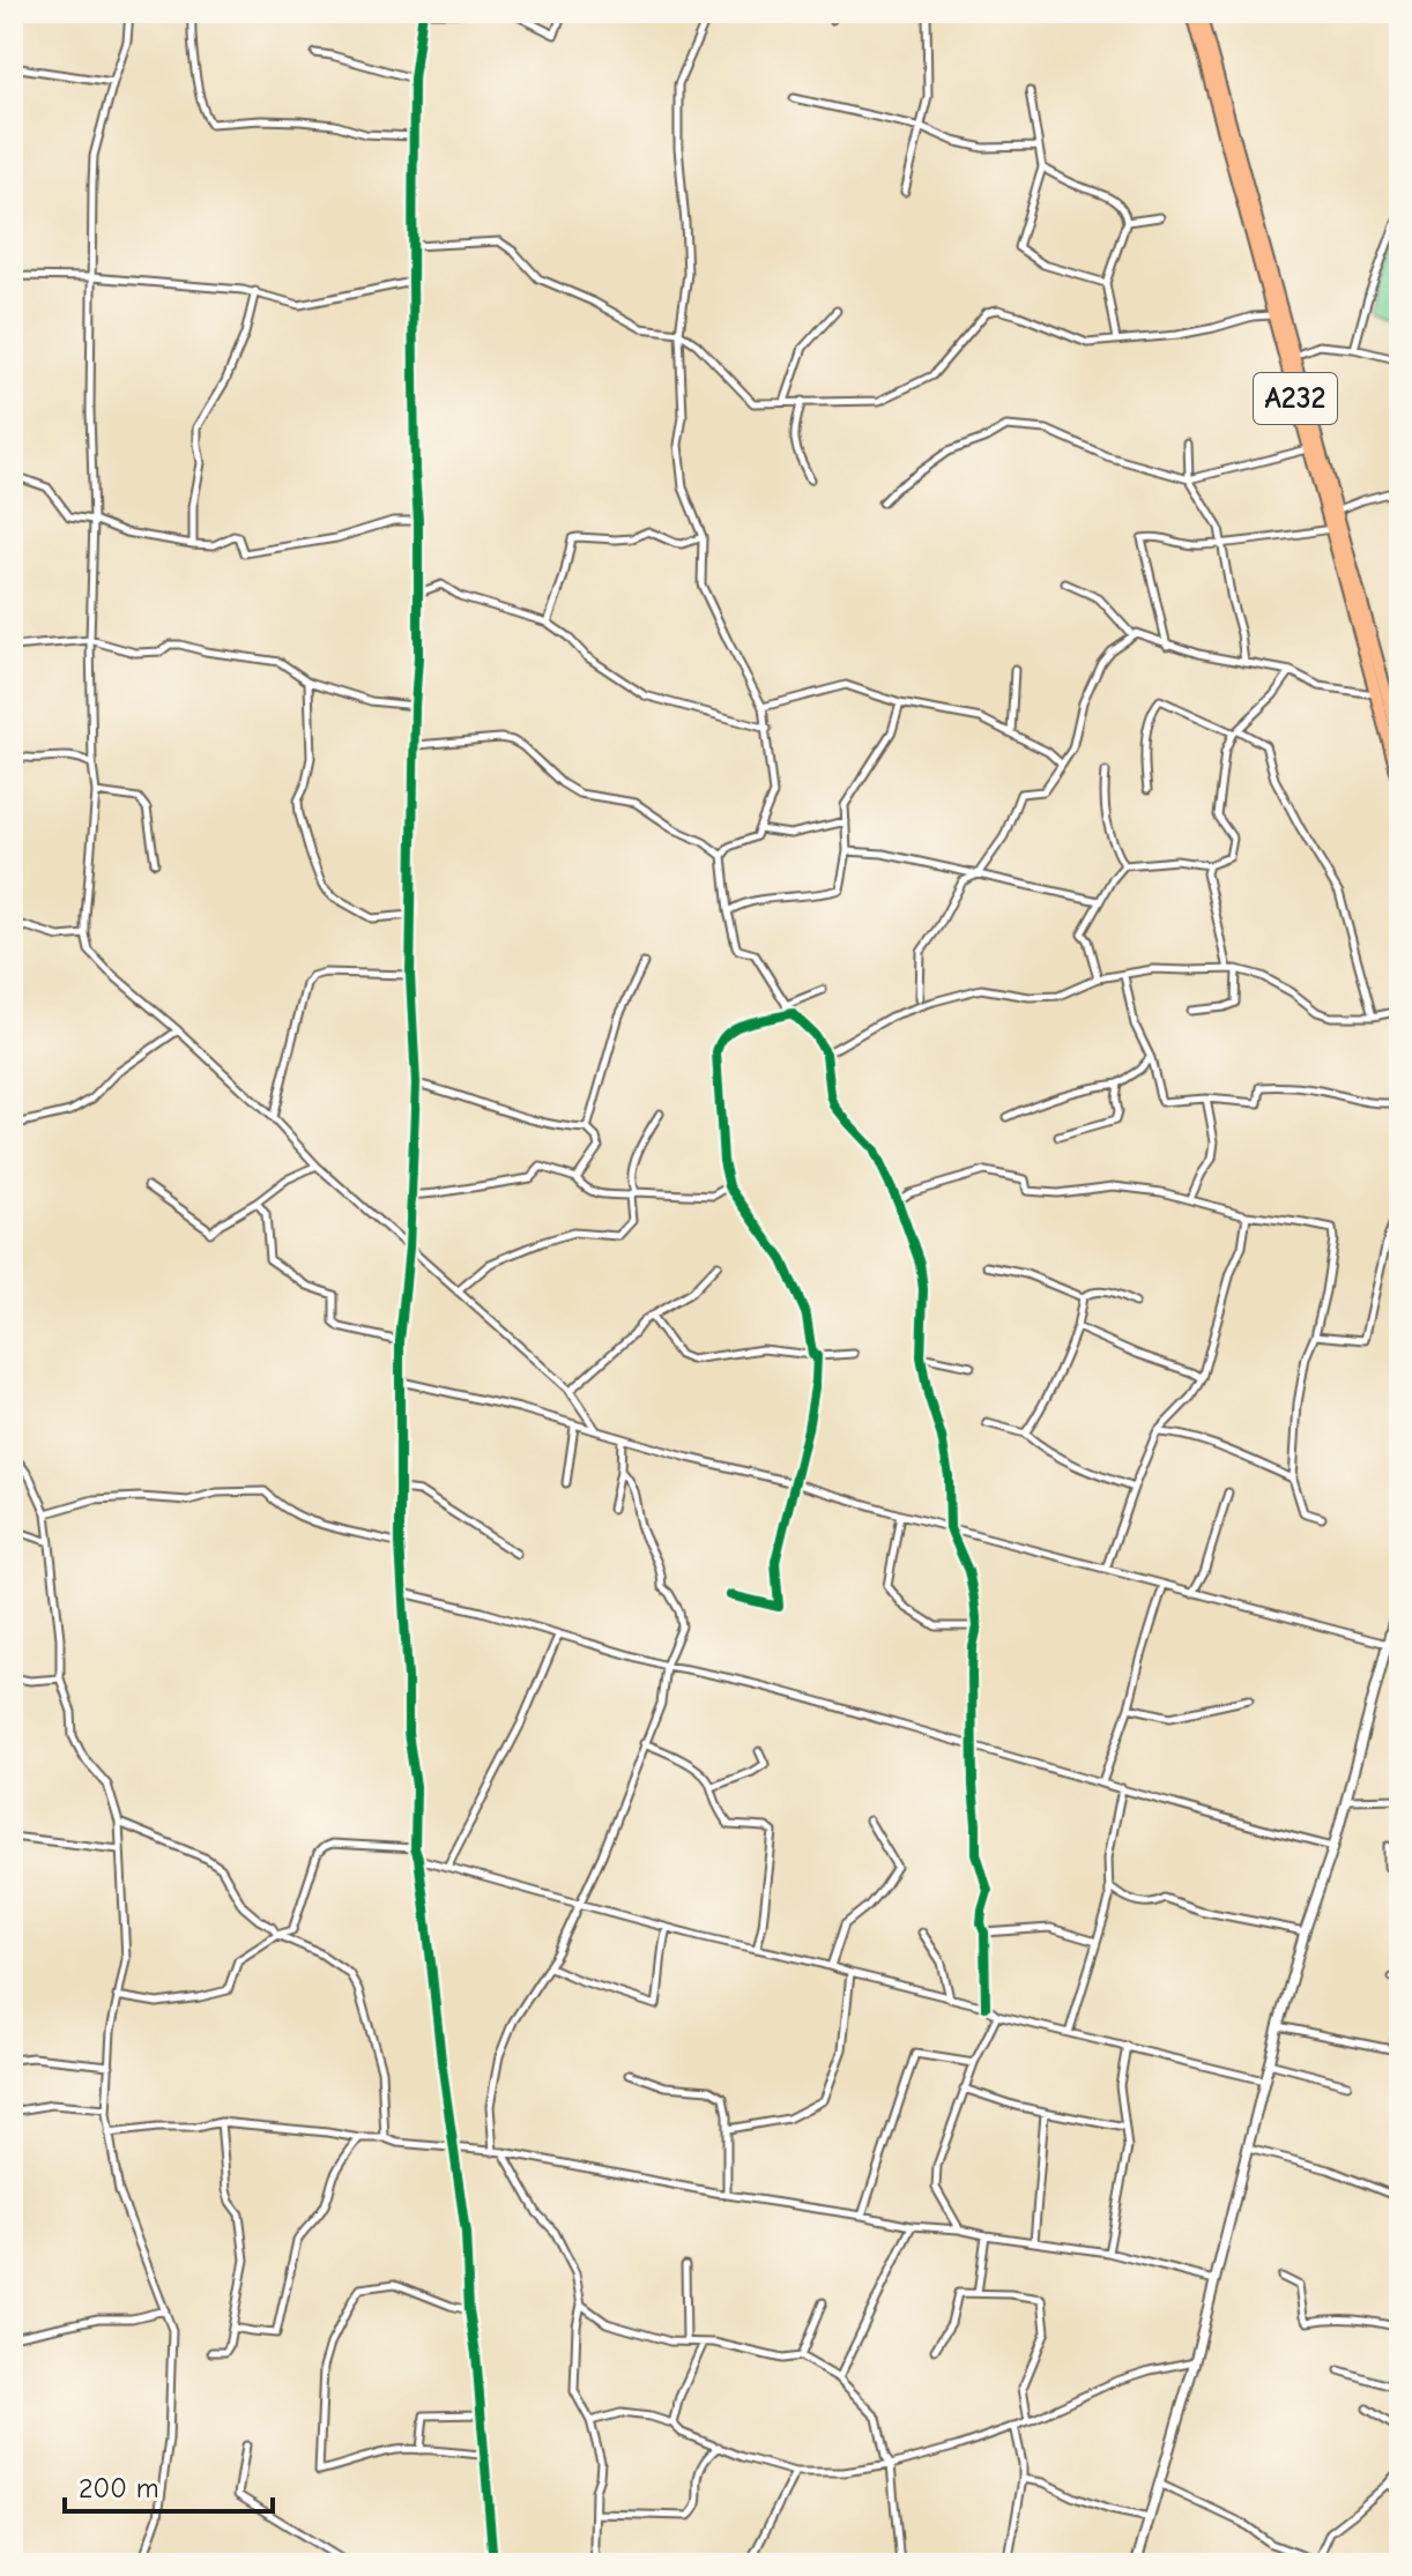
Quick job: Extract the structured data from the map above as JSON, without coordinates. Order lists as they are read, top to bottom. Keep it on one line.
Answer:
{"streets":{"highway":["A232"]},"scale_bar":"200 m"}
